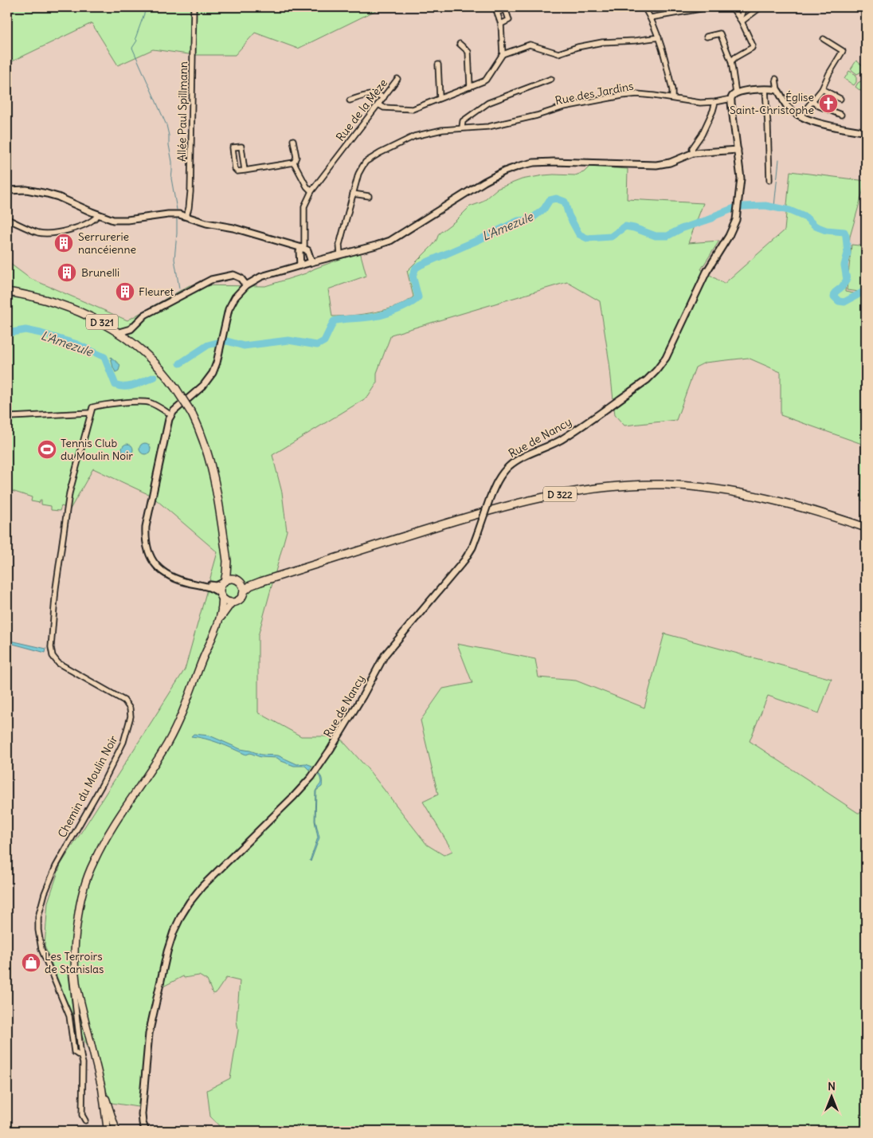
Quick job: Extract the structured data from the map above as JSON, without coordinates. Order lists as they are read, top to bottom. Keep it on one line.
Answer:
{"streets":{"main road":["D 321","D 322"],"street":["Rue des Jardins","Rue de la Mèze","Allée Paul Spillmann","Rue de Nancy","Chemin du Moulin Noir"]},"crossings":[["Rue des Jardins","Rue de Nancy"],["D 321","D 322"]],"water":["L'Amezule"],"places":{"church":["Église Saint-Christophe"],"building":["Serrurerie nancéienne","Brunelli","Fleuret"],"sports":["Tennis Club du Moulin Noir"],"shop":["Les Terroirs de Stanislas"]},"north":"top"}
